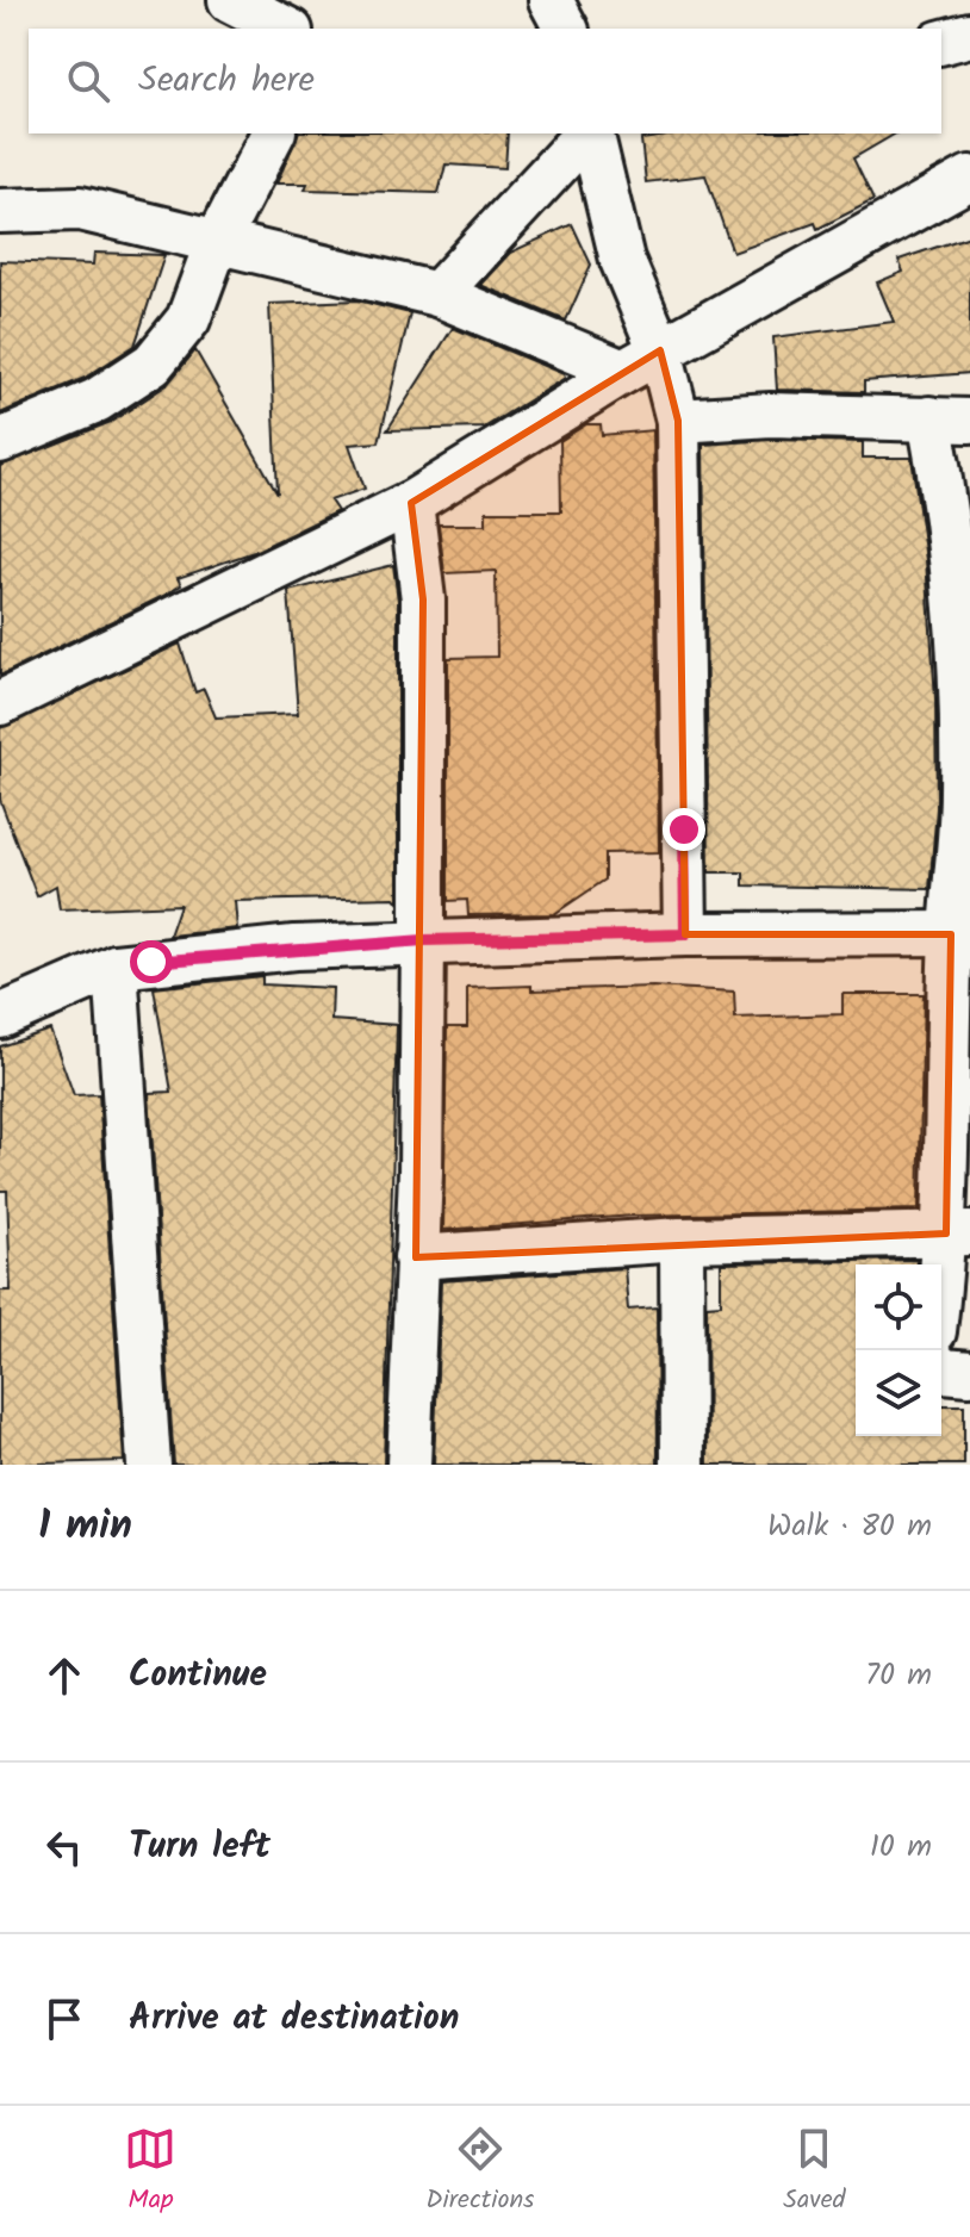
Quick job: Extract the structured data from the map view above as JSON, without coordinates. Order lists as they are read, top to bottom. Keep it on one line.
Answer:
{"page":{"search":"Search here","heading":["1 min","Walk · 80 m"],"list":[["Continue","70 m"],["Turn left","10 m"],"Arrive at destination"],"nav":["Map","Directions","Saved"]}}
